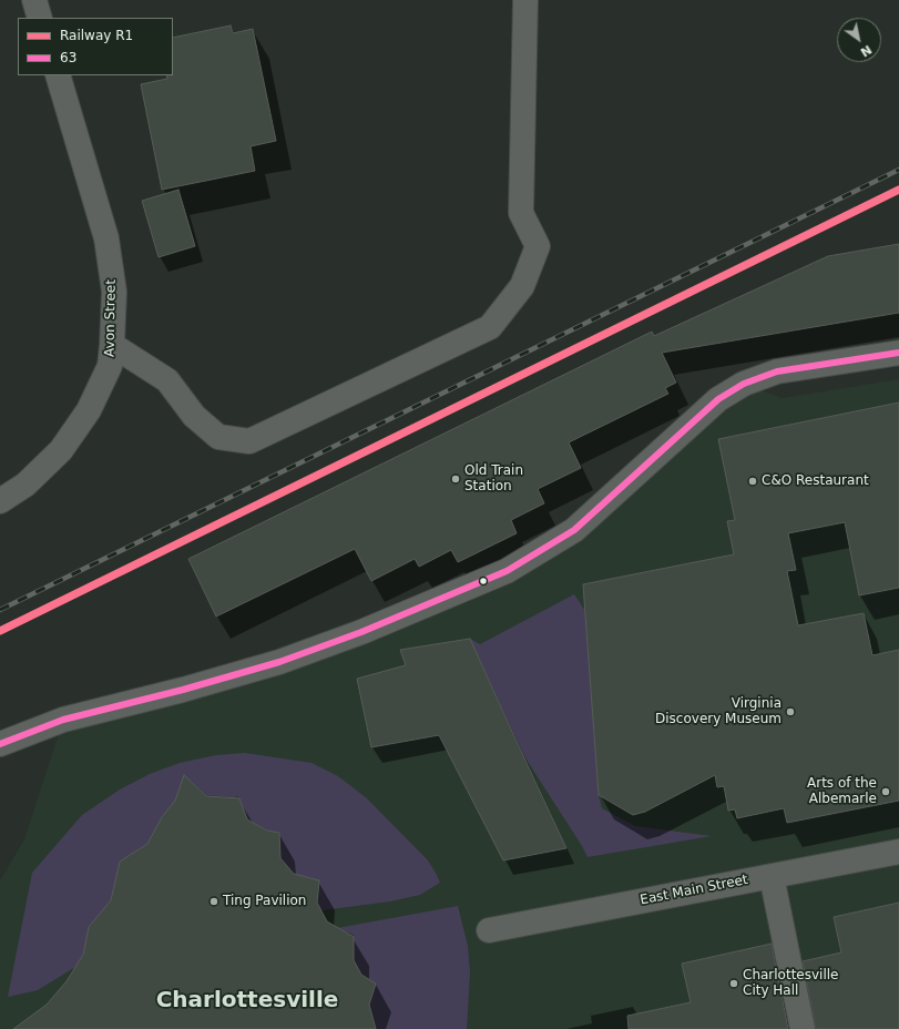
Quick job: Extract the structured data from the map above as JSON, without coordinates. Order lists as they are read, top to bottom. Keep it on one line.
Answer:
{"streets":{"street":["Avon Street","East Main Street"]},"districts":["Charlottesville"],"places":["Old Train Station","C&O Restaurant","Virginia Discovery Museum","Arts of the Albemarle","Ting Pavilion","Charlottesville City Hall"],"lines":["rail line R1","transit line 63"],"legend":["Railway R1","63"],"north":"bottom right"}
